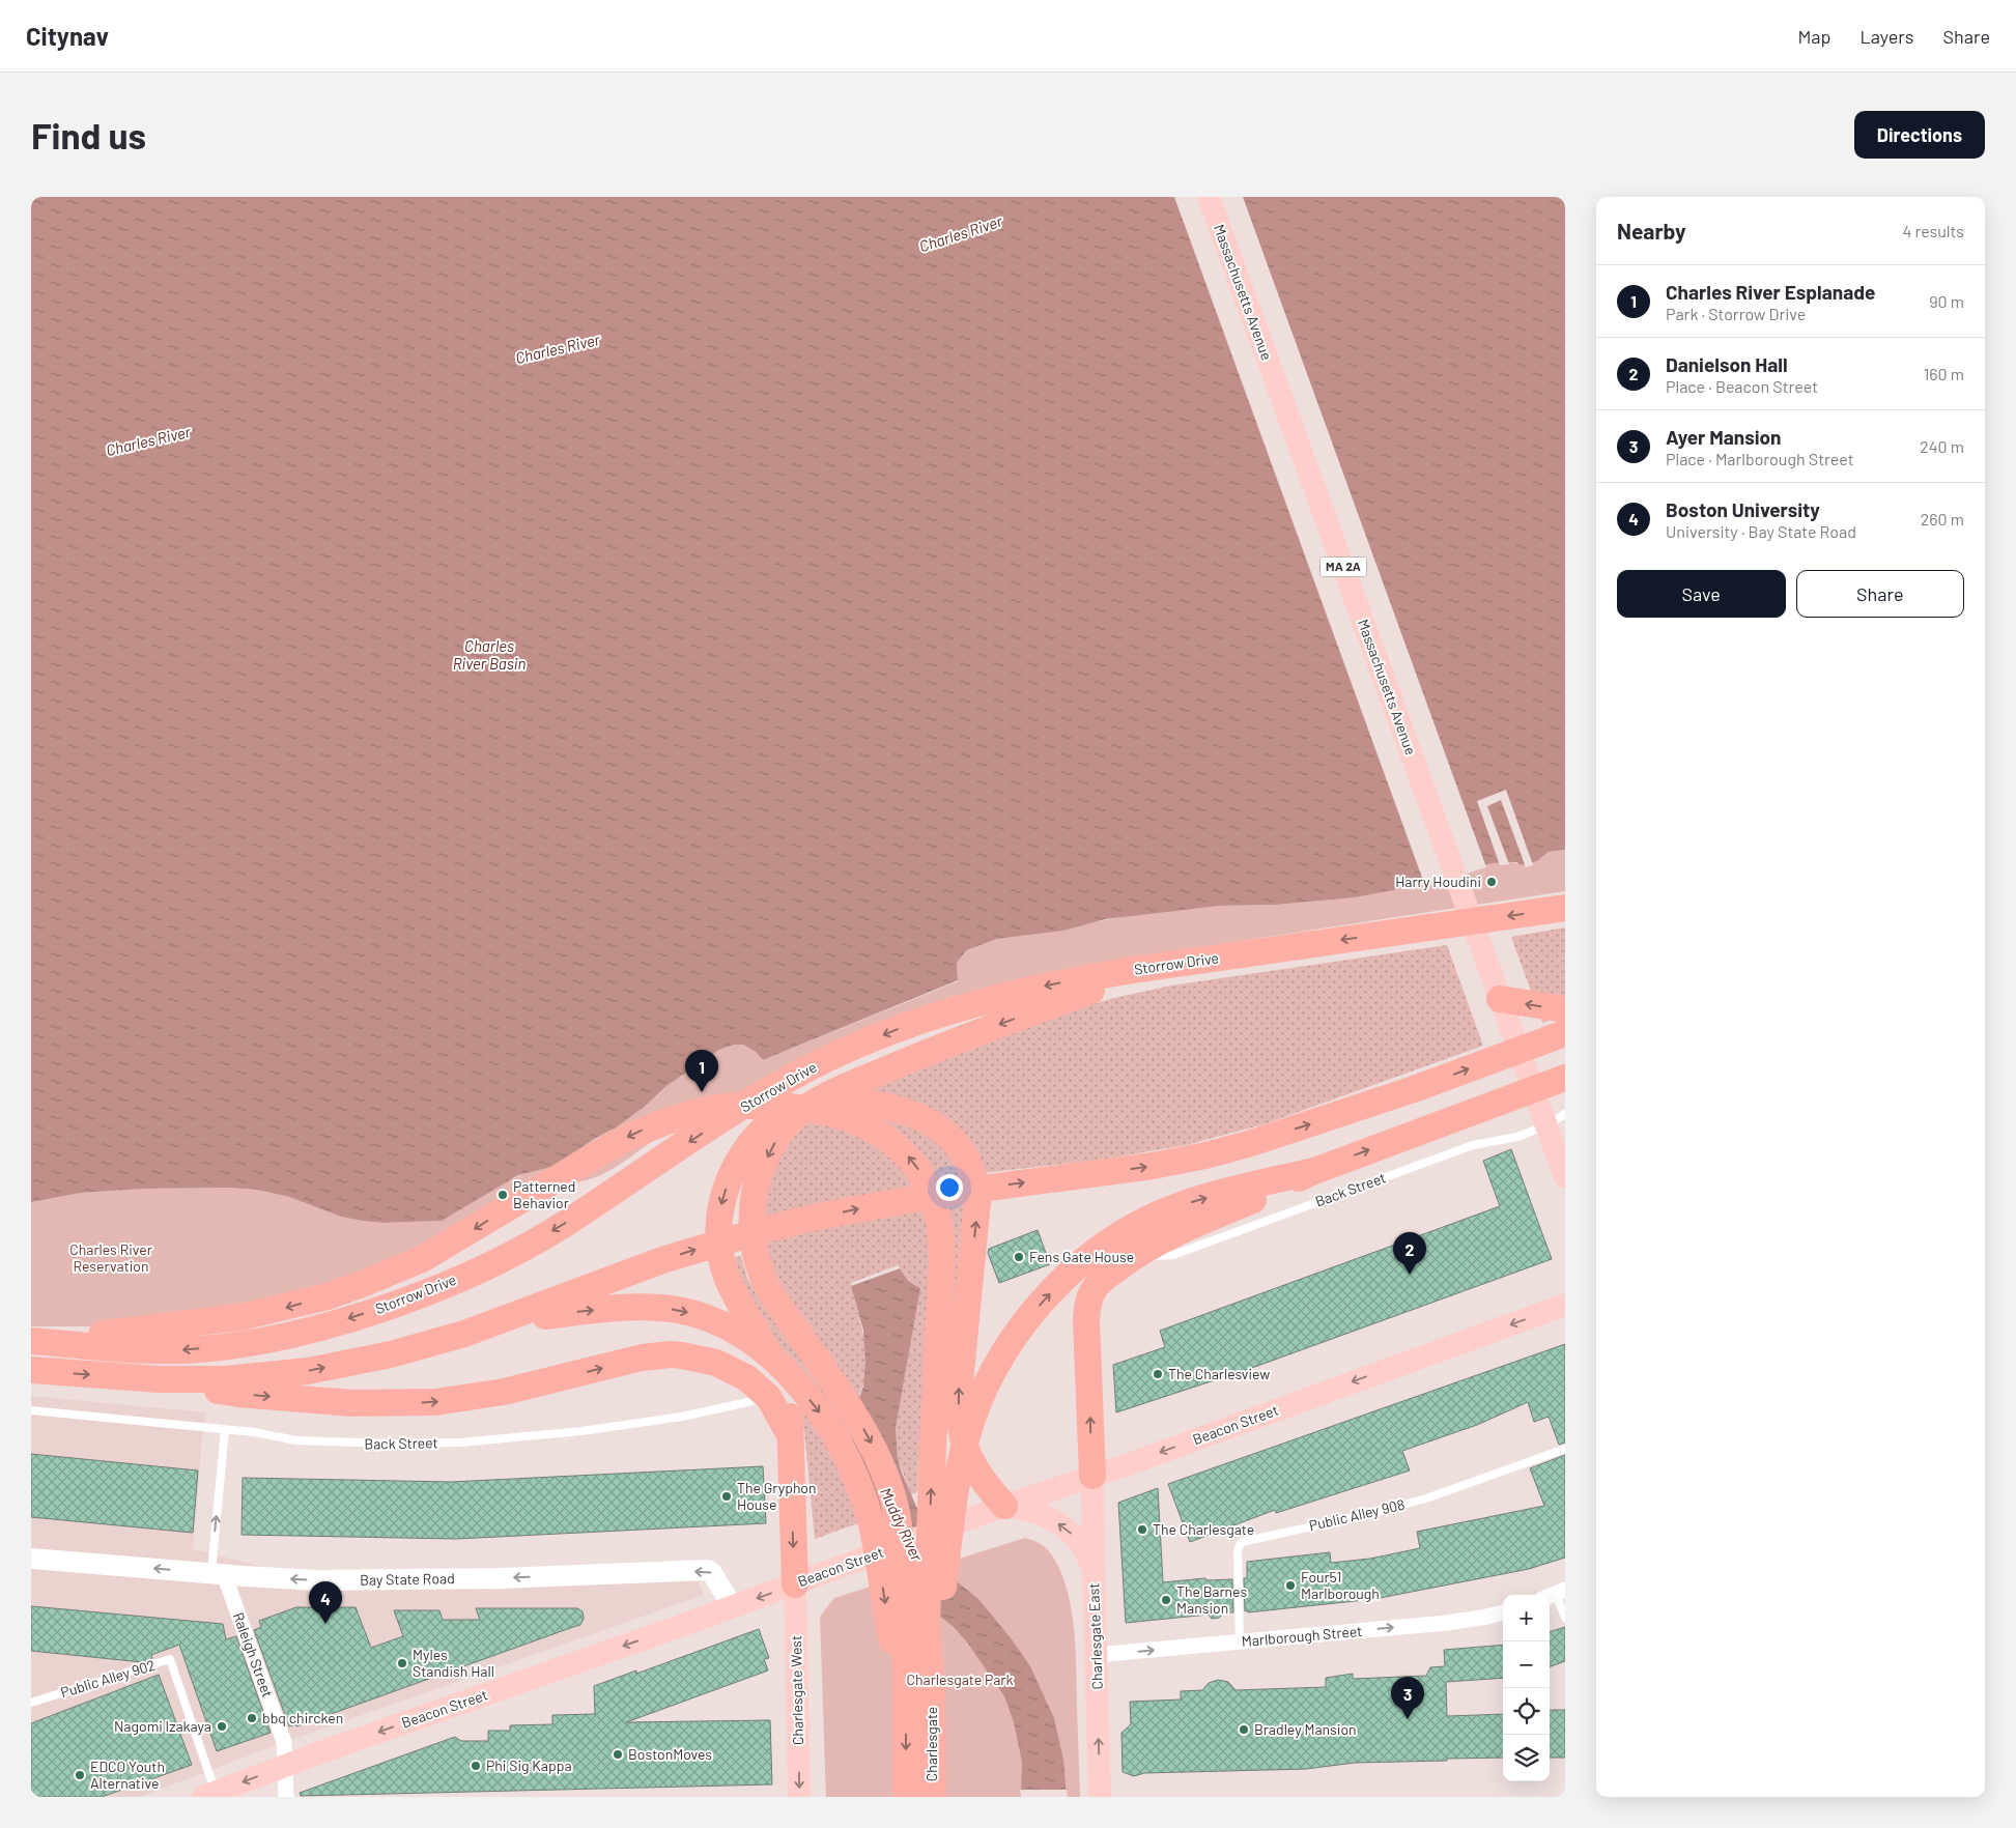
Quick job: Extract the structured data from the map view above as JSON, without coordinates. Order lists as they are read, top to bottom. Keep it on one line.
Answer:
{"streets":{"highway":["Storrow Drive","Charlesgate"],"main road":["Massachusetts Avenue","MA 2A","Beacon Street","Charlesgate East","Charlesgate West"],"street":["Bay State Road","Marlborough Street","Raleigh Street"],"lane":["Back Street","Public Alley 908","Public Alley 902"]},"crossings":[["Massachusetts Avenue","Back Street"],["Back Street","Raleigh Street"],["Beacon Street","Bay State Road"],["Beacon Street","Charlesgate East"],["Beacon Street","Raleigh Street"],["Beacon Street","Public Alley 902"],["Beacon Street","Charlesgate West"],["Public Alley 908","Marlborough Street"],["Bay State Road","Raleigh Street"],["Charlesgate East","Marlborough Street"]],"one_way":["Beacon Street","Bay State Road","Charlesgate East","Marlborough Street","Raleigh Street","Charlesgate West"],"water":["Charles River","Charles River Basin","Muddy River"],"parks":["Charles River Reservation","Charlesgate Park"],"places":["Harry Houdini","Patterned Behavior","Fens Gate House","The Charlesview","The Gryphon House","The Charlesgate","Four51 Marlborough","The Barnes Mansion","Myles Standish Hall","bbq chircken","Nagomi Izakaya","Bradley Mansion","BostonMoves","Phi Sig Kappa","EDCO Youth Alternative"],"page":{"header":"Citynav","nav":["Map","Layers","Share"],"buttons":["Directions",["Save","Share"]],"title":"Find us","heading":["Nearby","4 results"],"list":[{"mark":"1","name":"Charles River Esplanade","note":"Park · Storrow Drive","value":"90 m"},{"mark":"2","name":"Danielson Hall","note":"Place · Beacon Street","value":"160 m"},{"mark":"3","name":"Ayer Mansion","note":"Place · Marlborough Street","value":"240 m"},{"mark":"4","name":"Boston University","note":"University · Bay State Road","value":"260 m"}],"pins":["1","2","4","3"],"map_buttons":["+","−"]}}
